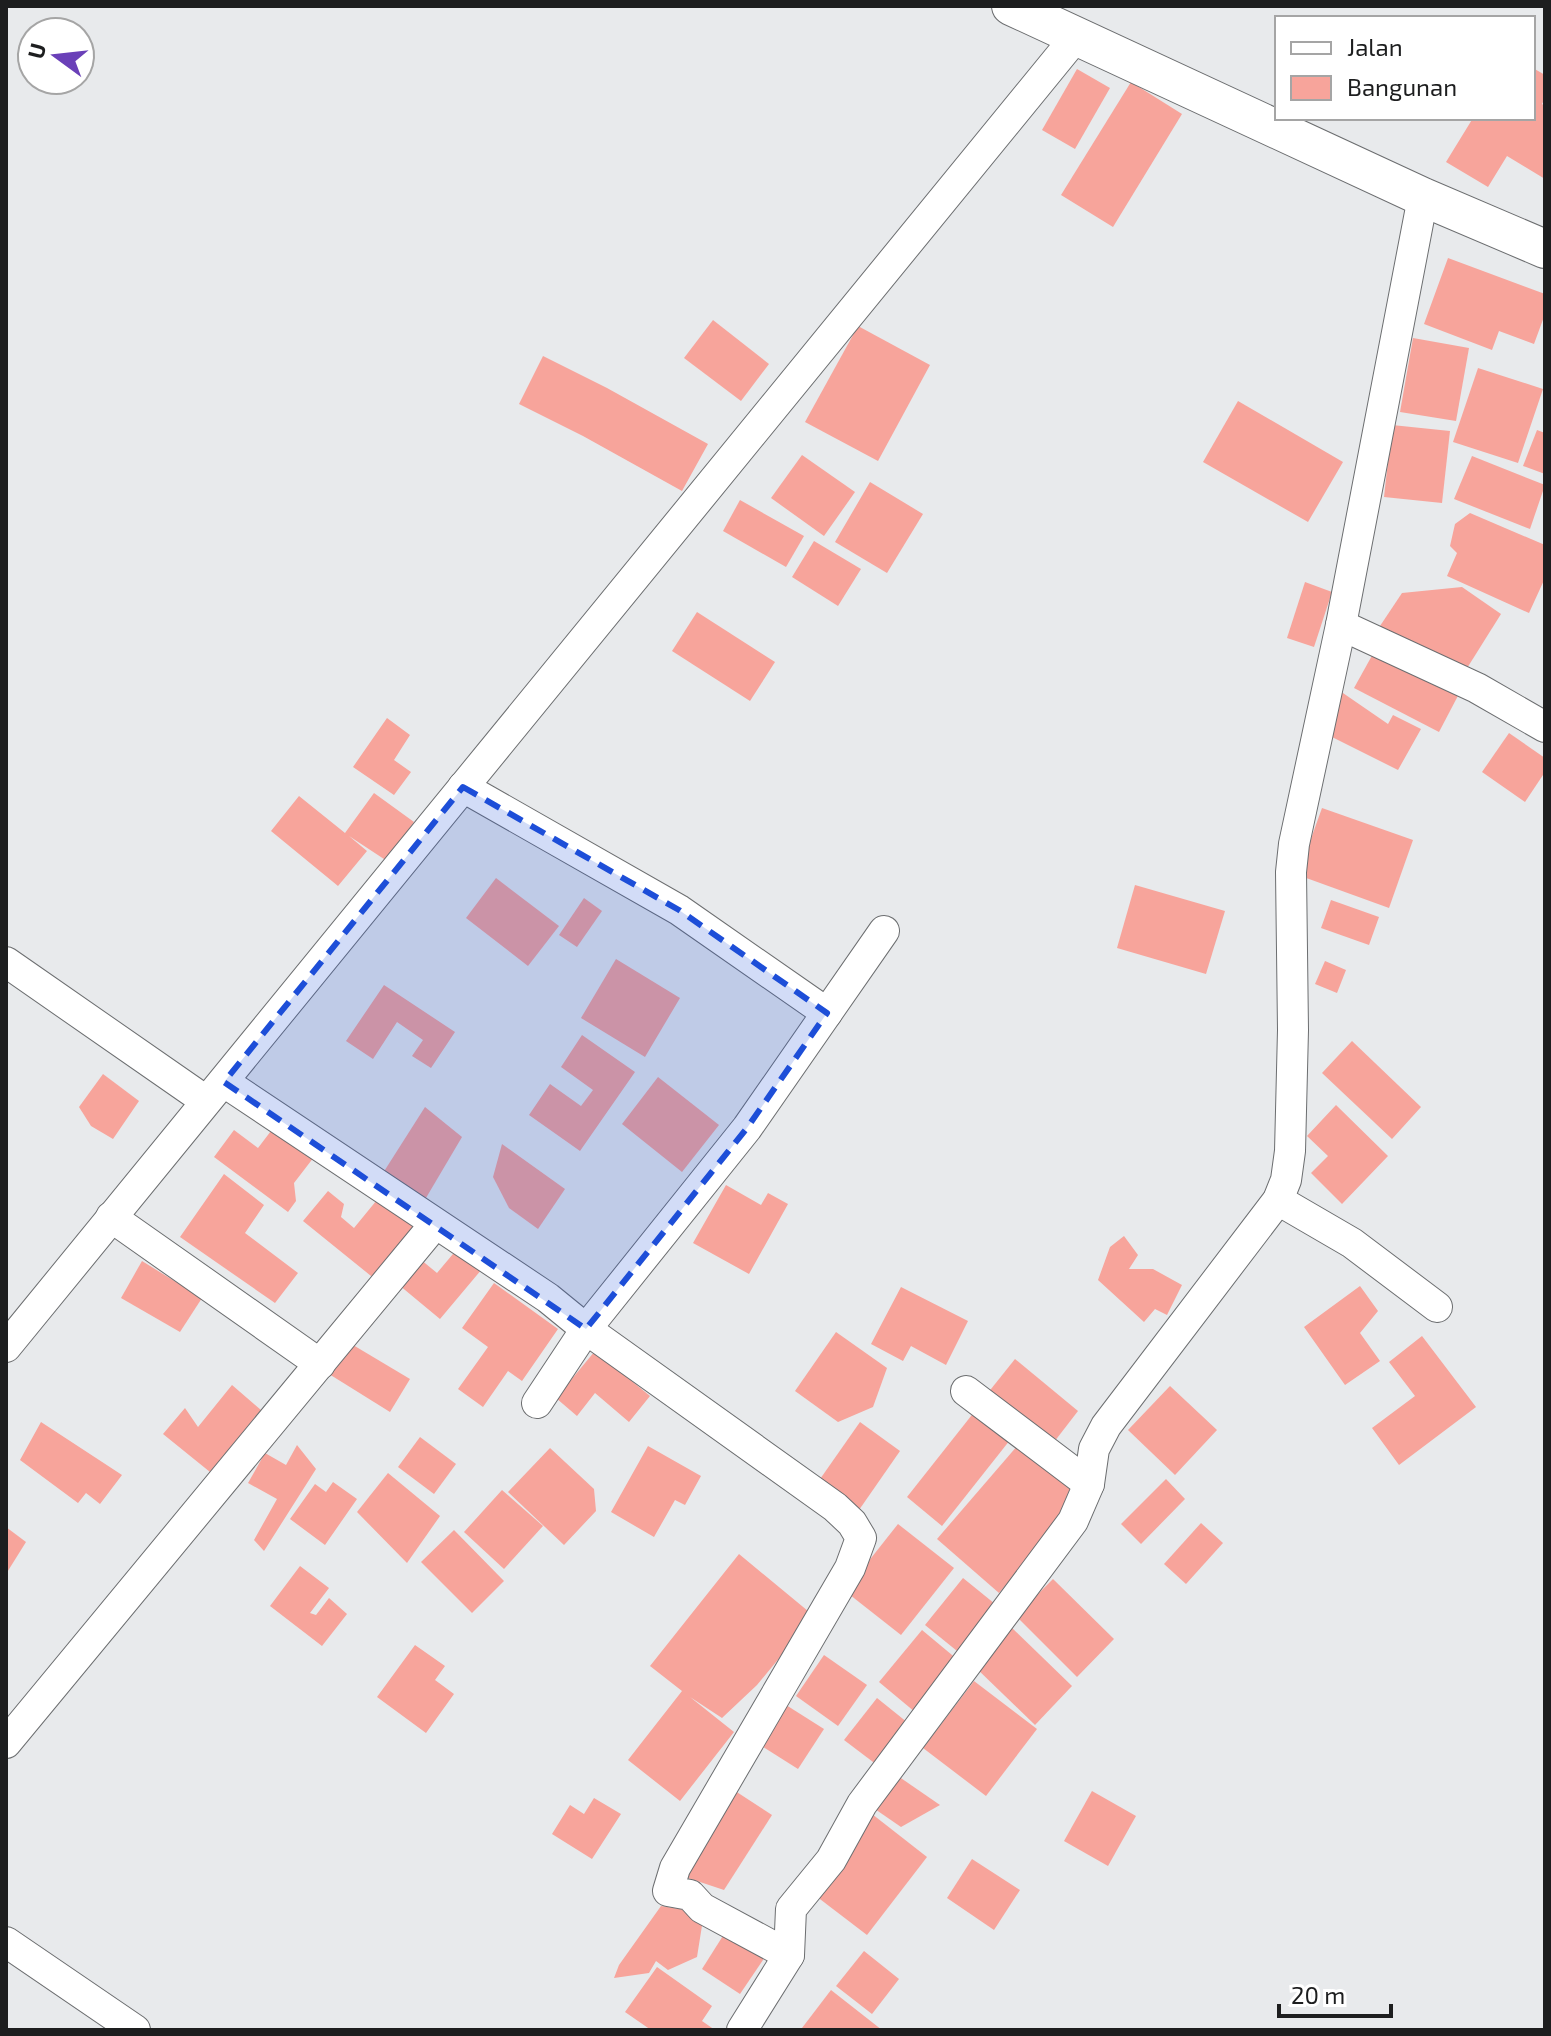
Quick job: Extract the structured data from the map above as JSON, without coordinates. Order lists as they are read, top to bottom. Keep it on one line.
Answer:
{"legend":["Jalan","Bangunan"],"scale_bar":"20 m","north":"left"}
